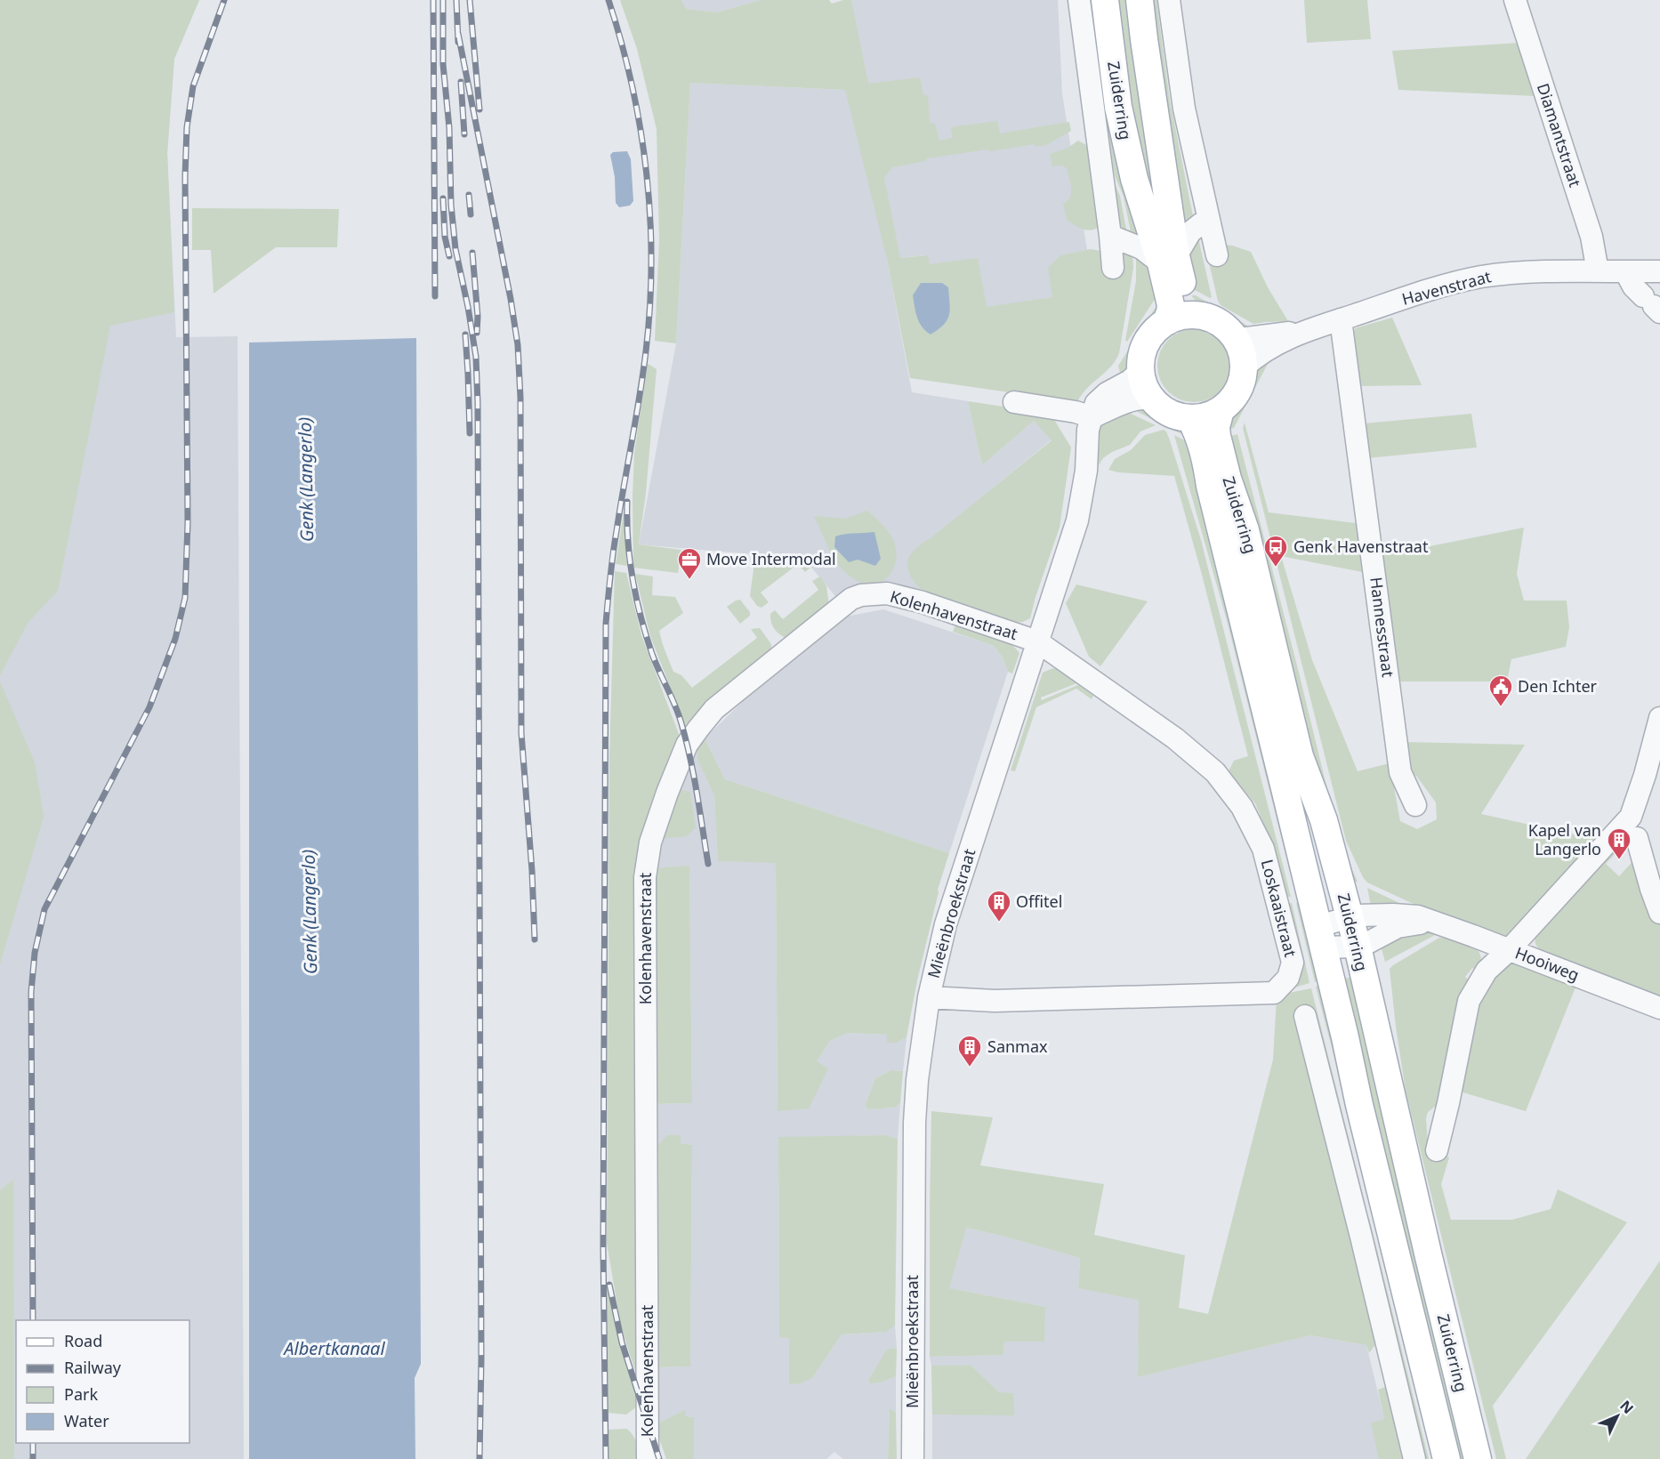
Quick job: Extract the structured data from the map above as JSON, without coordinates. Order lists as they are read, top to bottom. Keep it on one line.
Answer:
{"streets":{"main road":["Zuiderring"],"street":["Diamantstraat","Havenstraat","Kolenhavenstraat","Hannesstraat","Loskaaistraat","Mieënbroekstraat","Hooiweg"]},"crossings":[["Zuiderring","Havenstraat"],["Zuiderring","Mieënbroekstraat"],["Zuiderring","Hooiweg"],["Diamantstraat","Havenstraat"],["Havenstraat","Hannesstraat"],["Havenstraat","Mieënbroekstraat"],["Kolenhavenstraat","Loskaaistraat"],["Kolenhavenstraat","Mieënbroekstraat"],["Loskaaistraat","Mieënbroekstraat"]],"water":["Genk (Langerlo)","Albertkanaal"],"places":{"bus stop":["Genk Havenstraat"],"office":["Move Intermodal"],"public building":["Den Ichter"],"building":["Kapel van Langerlo","Offitel","Sanmax"]},"legend":["Road","Railway","Park","Water"],"north":"top right"}
